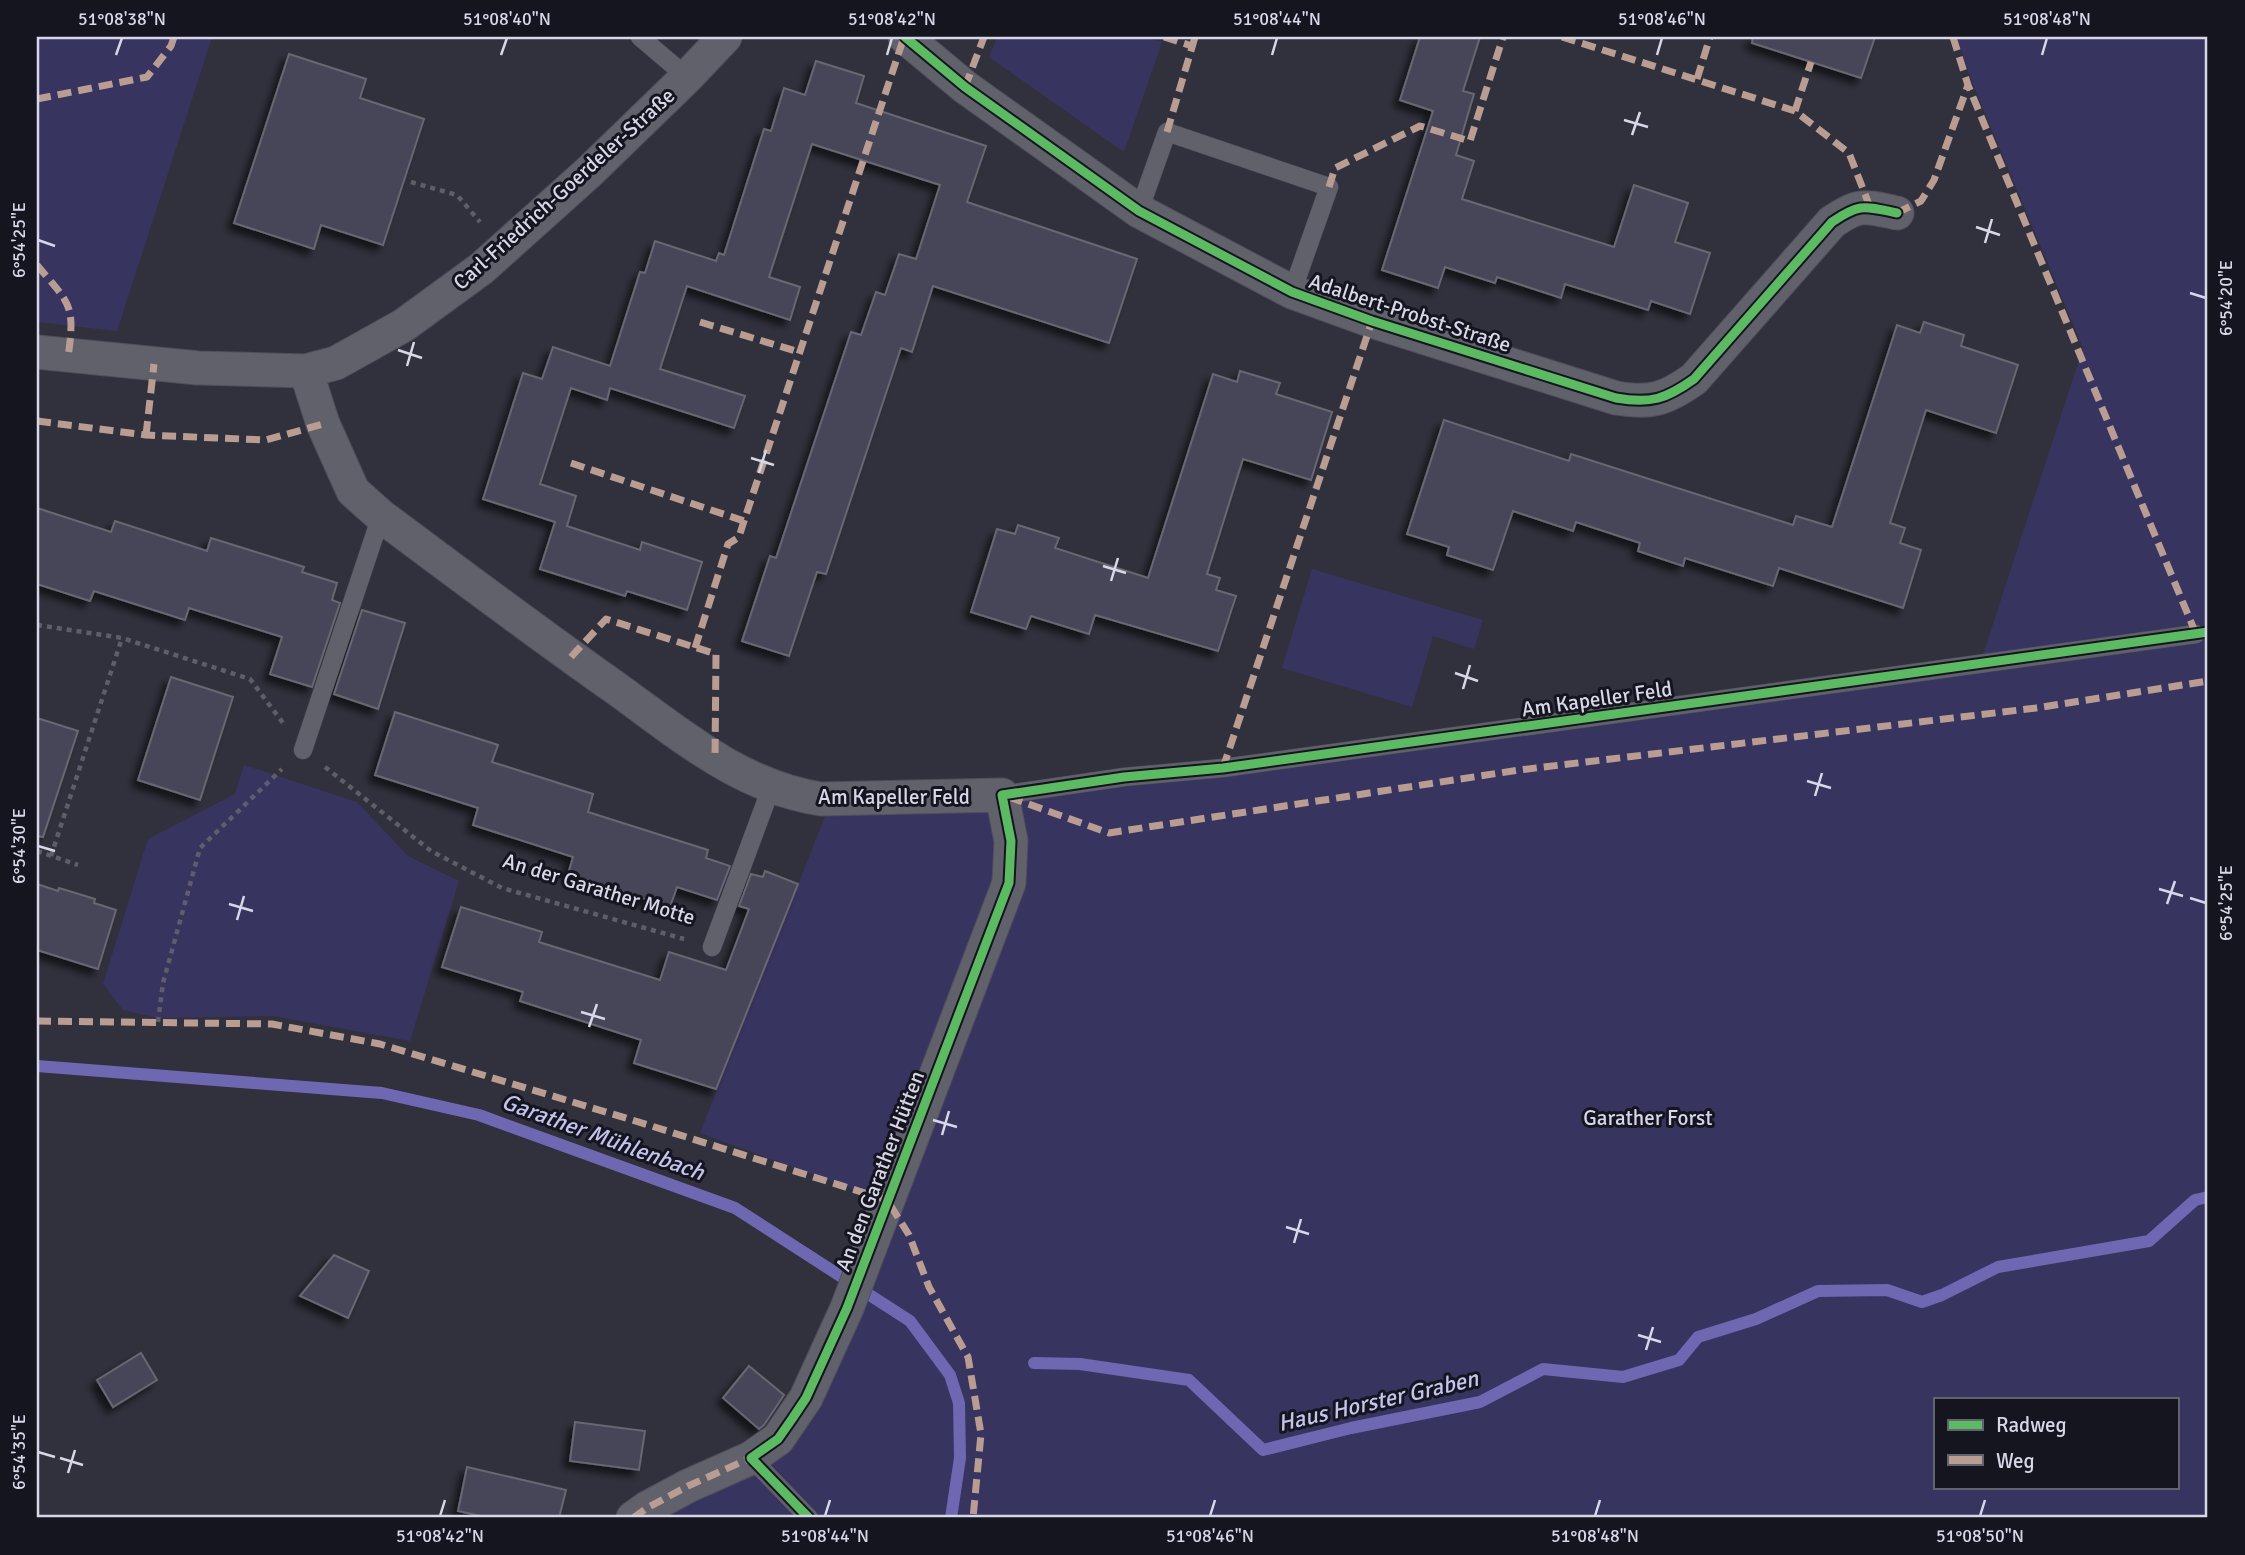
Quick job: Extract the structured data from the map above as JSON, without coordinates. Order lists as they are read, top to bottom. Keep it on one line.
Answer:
{"streets":{"street":["Carl-Friedrich-Goerdeler-Straße","Adalbert-Probst-Straße","Am Kapeller Feld","An den Garather Hütten"],"lane":["An der Garather Motte"]},"crossings":[["Carl-Friedrich-Goerdeler-Straße","Am Kapeller Feld"],["Am Kapeller Feld","An der Garather Motte"],["Am Kapeller Feld","An den Garather Hütten"]],"water":["Garather Mühlenbach","Haus Horster Graben"],"parks":["Garather Forst"],"legend":["Radweg","Weg"],"coordinates":["51°08'38\"N","51°08'40\"N","51°08'42\"N","51°08'44\"N","51°08'46\"N","51°08'48\"N","6°54'25\"E","6°54'20\"E","6°54'30\"E","6°54'35\"E","51°08'50\"N"]}
